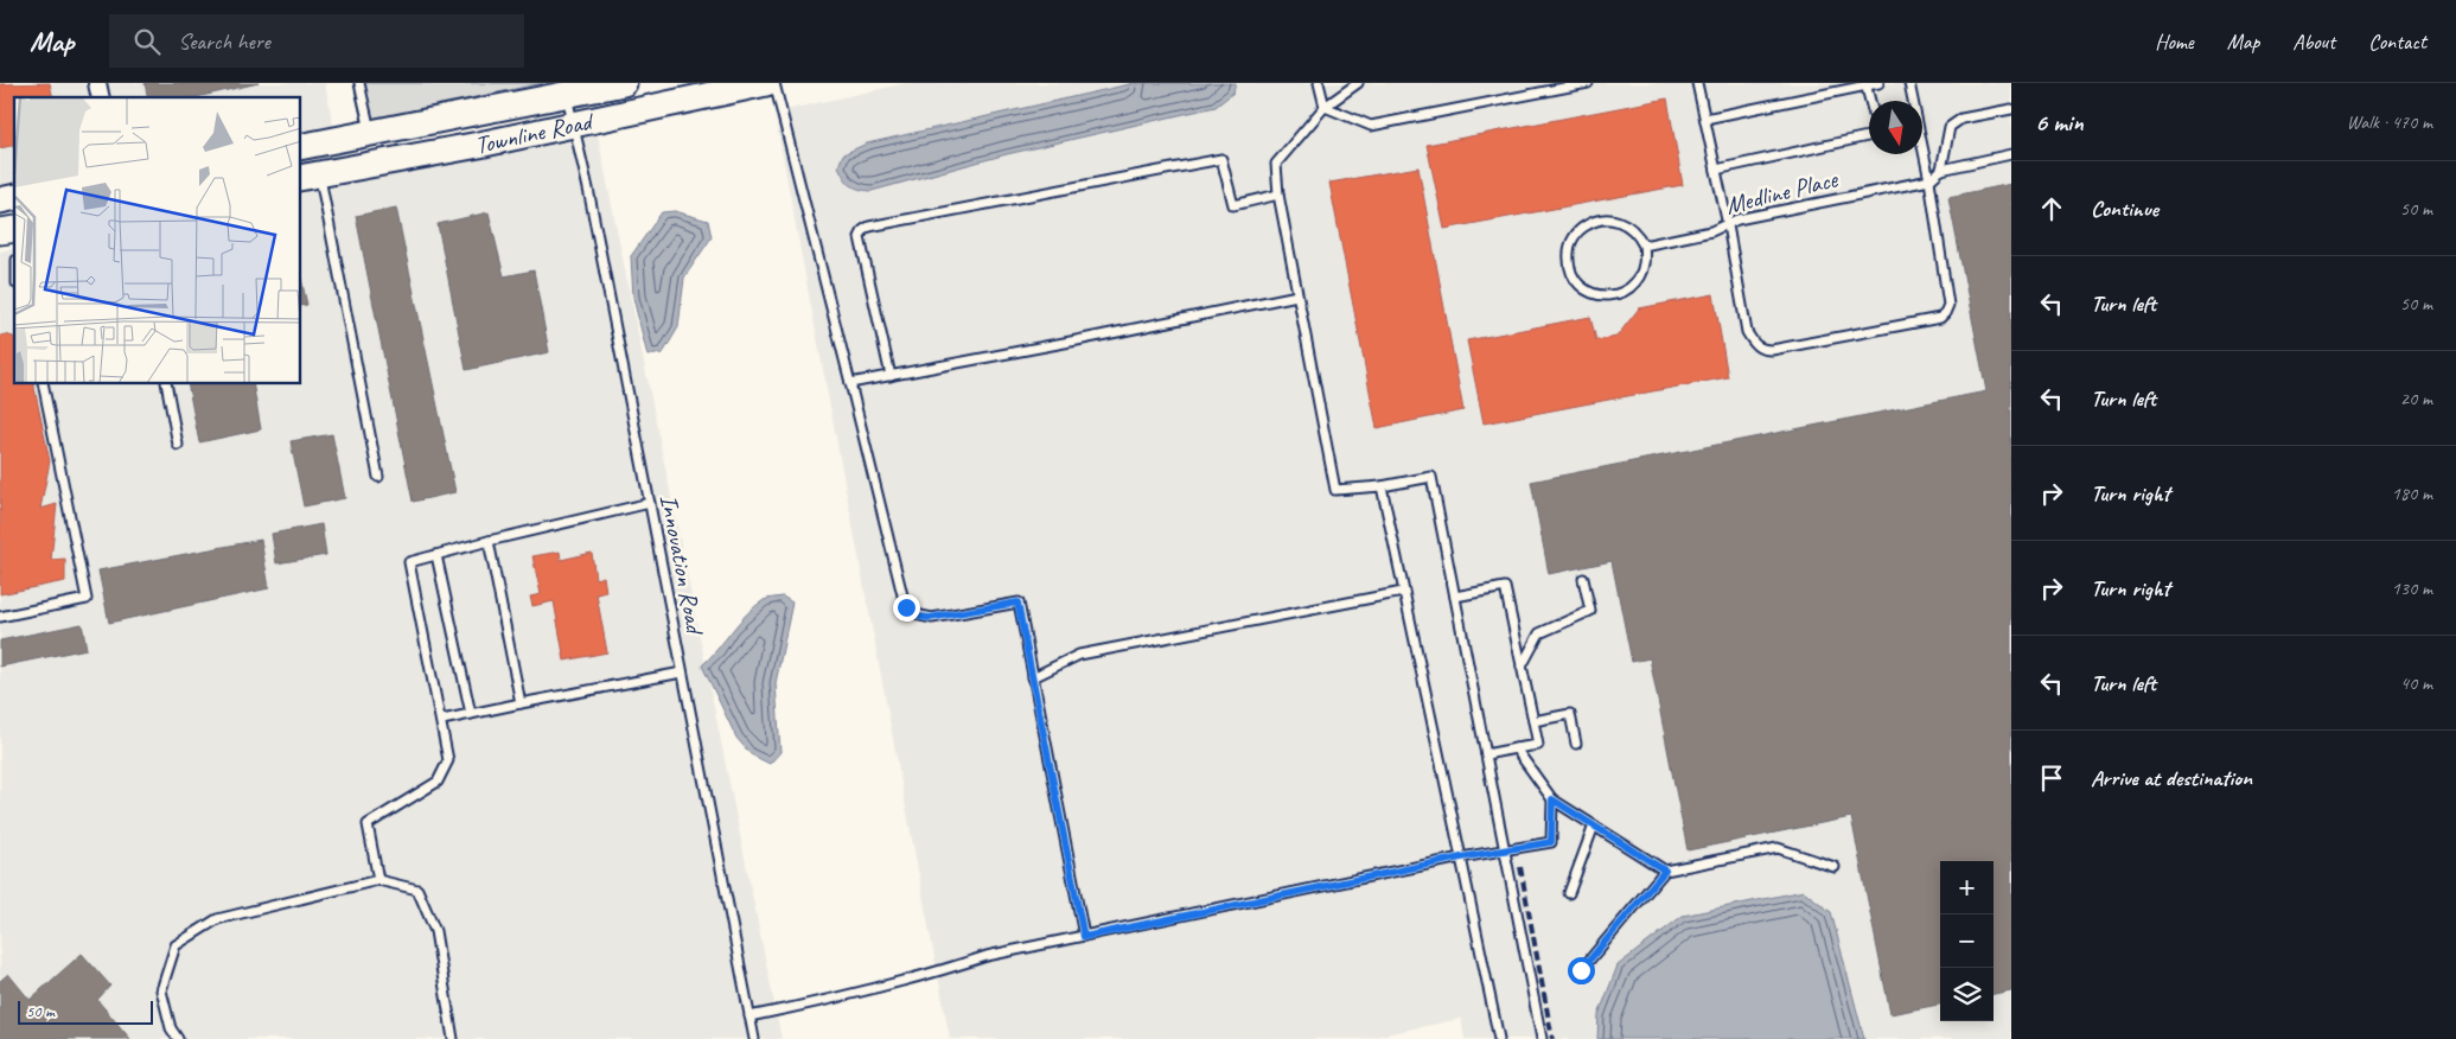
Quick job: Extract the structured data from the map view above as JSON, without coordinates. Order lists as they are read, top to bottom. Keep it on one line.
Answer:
{"streets":{"main road":["Townline Road"],"lane":["Medline Place","Innovation Road"]},"crossings":[["Townline Road","Innovation Road"]],"scale_bar":"50 m","north":"bottom","page":{"header":"Map","search":"Search here","nav":["Home","Map","About","Contact"],"heading":["6 min","Walk · 470 m"],"list":[["Continue","50 m"],["Turn left","50 m"],["Turn left","20 m"],["Turn right","180 m"],["Turn right","130 m"],["Turn left","40 m"],"Arrive at destination"],"map_buttons":["+","−"],"scale":"50 m"}}
